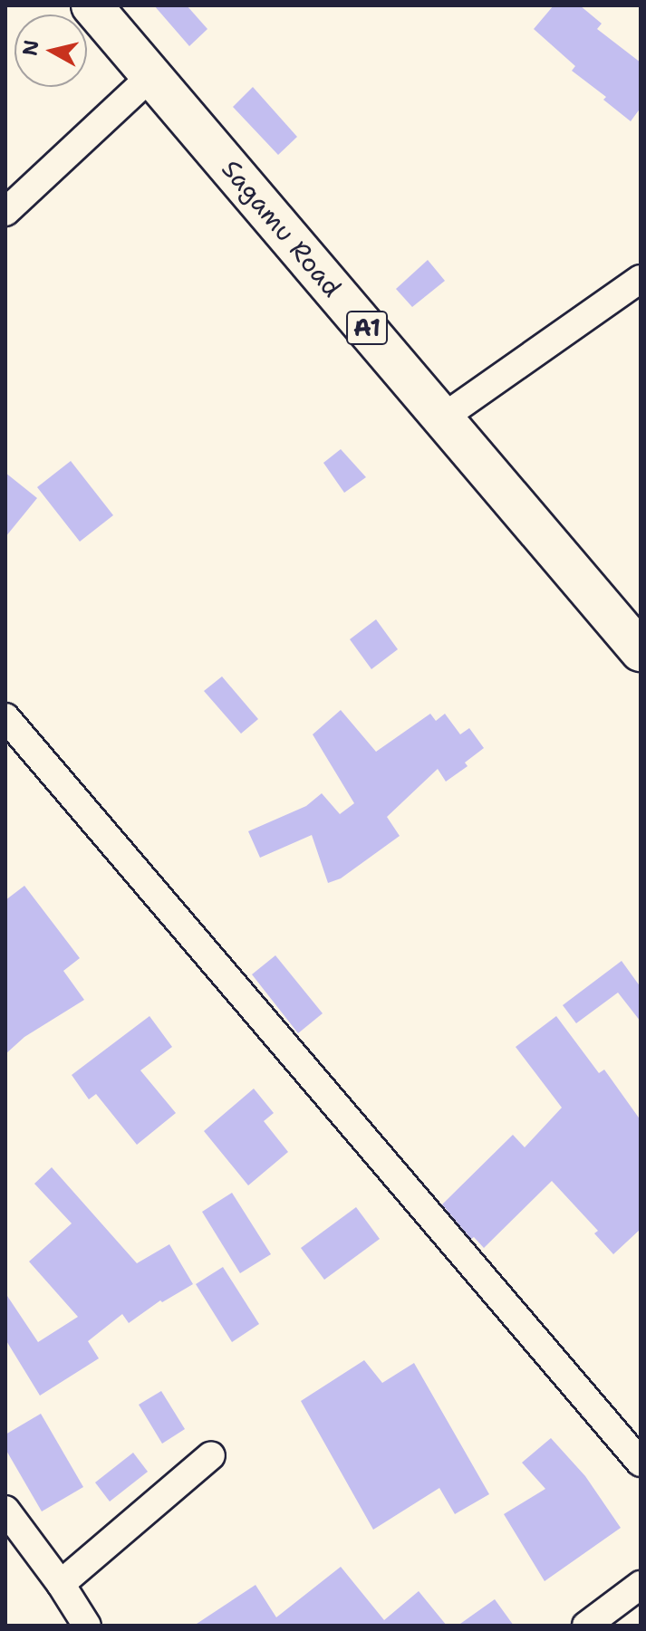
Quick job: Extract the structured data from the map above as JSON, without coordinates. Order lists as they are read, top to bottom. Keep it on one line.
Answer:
{"streets":{"highway":["Sagamu Road","A1"]},"north":"left"}
